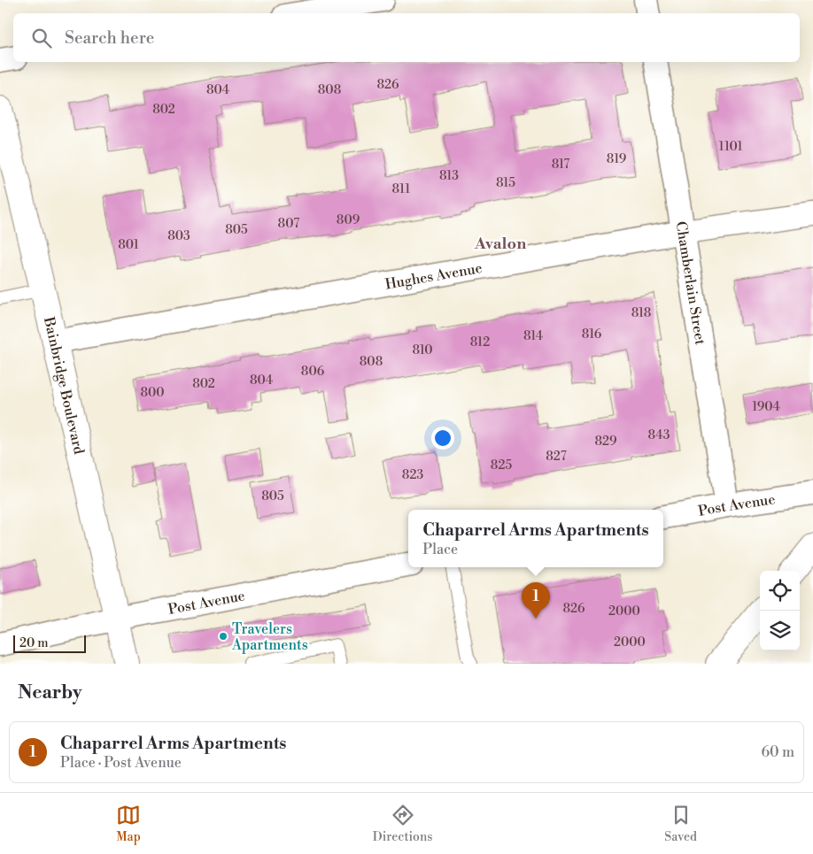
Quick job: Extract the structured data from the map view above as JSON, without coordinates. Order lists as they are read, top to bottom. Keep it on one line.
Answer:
{"streets":{"main road":["Bainbridge Boulevard"],"street":["Hughes Avenue","Chamberlain Street","Post Avenue"]},"crossings":[["Hughes Avenue","Chamberlain Street"],["Hughes Avenue","Bainbridge Boulevard"],["Chamberlain Street","Post Avenue"],["Bainbridge Boulevard","Post Avenue"]],"districts":["Avalon"],"places":["Travelers Apartments"],"house_numbers":["826","804","808","802","1101","819","817","813","815","811","809","807","805","803","801","818","816","814","812","810","808","806","804","802","800","1904","843","829","827","825","823","805","826","2000","2000"],"scale_bar":"20 m","page":{"search":"Search here","popup":["Chaparrel Arms Apartments","Place"],"pins":"1","scale":"20 m","heading":"Nearby","list":[{"mark":"1","name":"Chaparrel Arms Apartments","note":"Place · Post Avenue","value":"60 m"}],"nav":["Map","Directions","Saved"]}}
